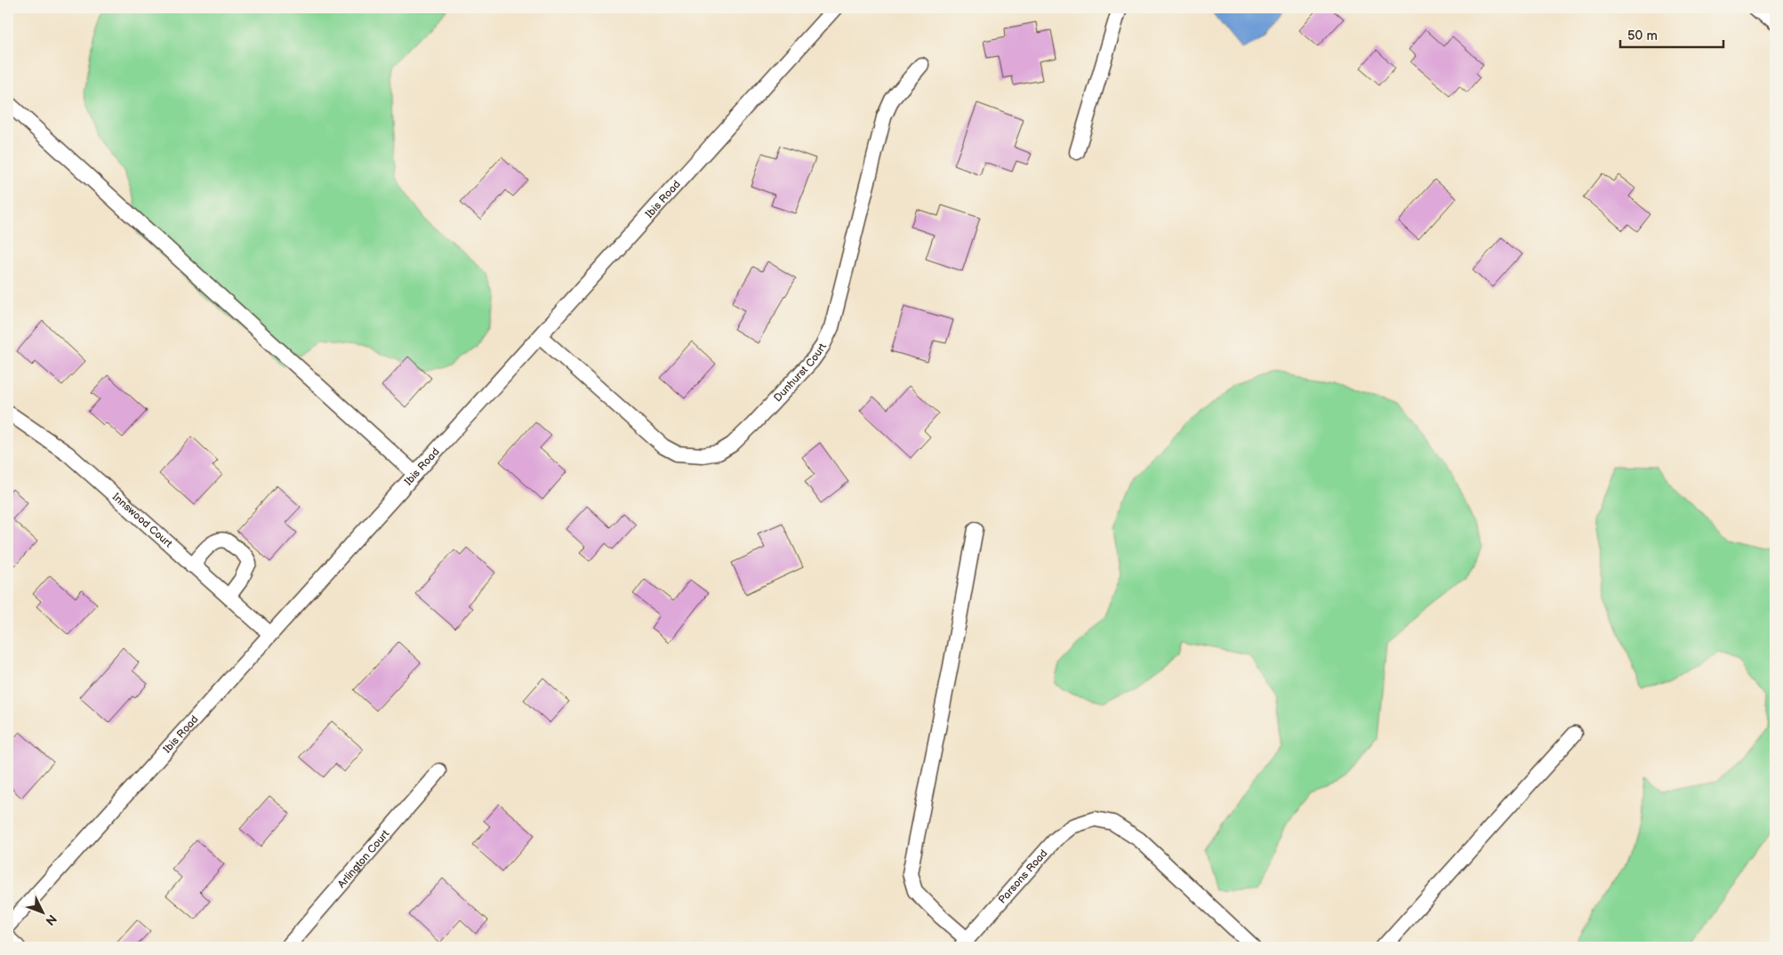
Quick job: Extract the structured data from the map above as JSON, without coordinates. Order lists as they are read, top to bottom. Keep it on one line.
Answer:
{"streets":{"street":["Ibis Road","Dunhurst Court","Innswood Court","Arlington Court","Parsons Road"]},"crossings":[["Ibis Road","Dunhurst Court"],["Ibis Road","Innswood Court"]],"scale_bar":"50 m","north":"bottom right"}
